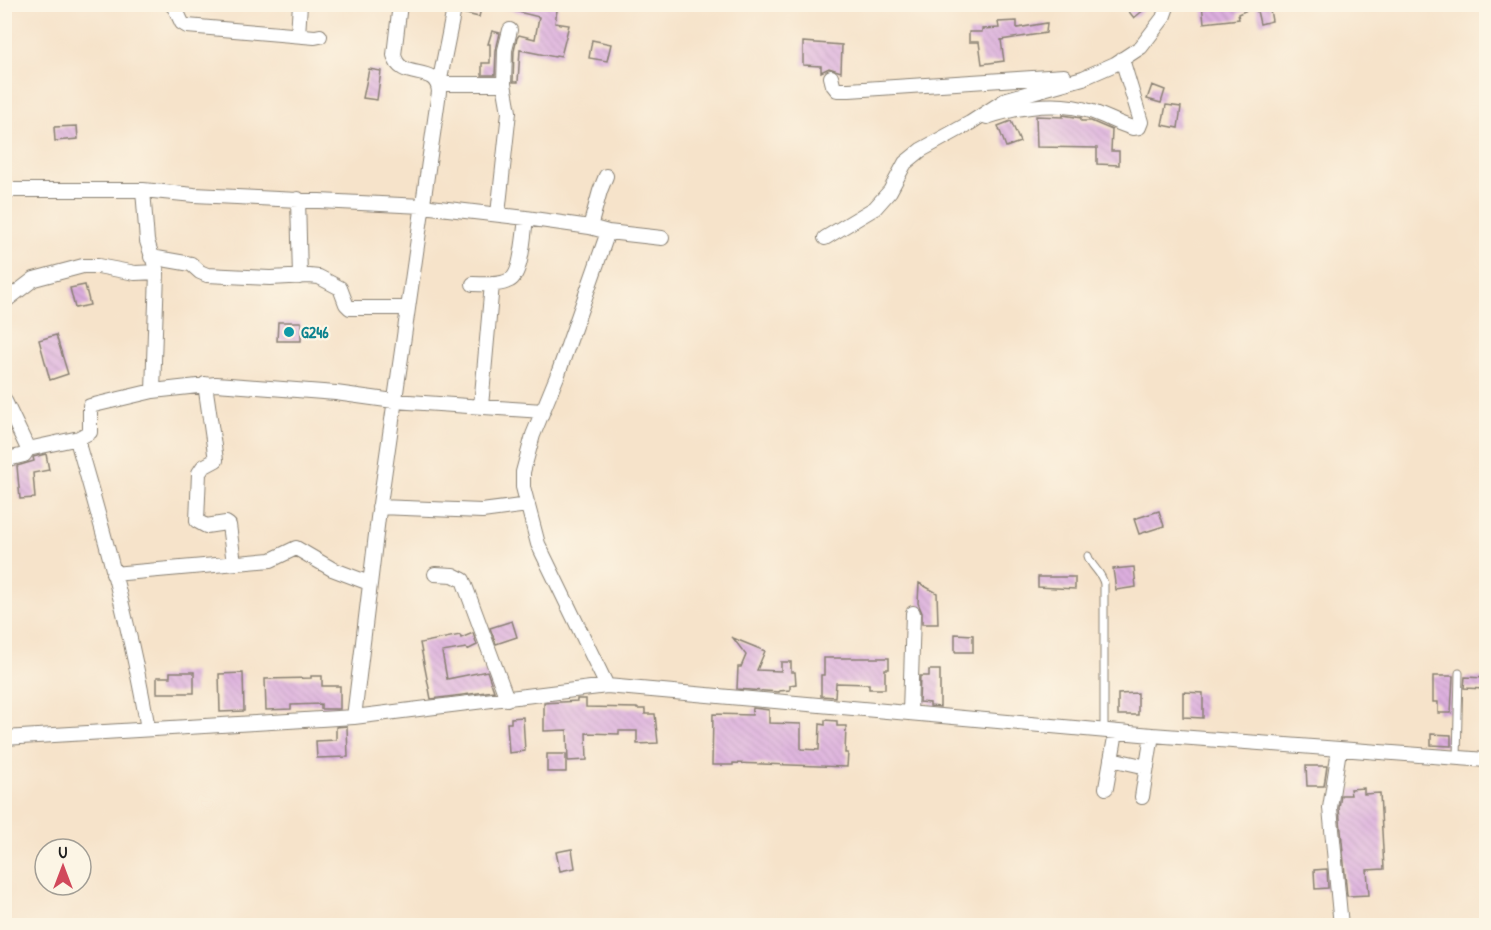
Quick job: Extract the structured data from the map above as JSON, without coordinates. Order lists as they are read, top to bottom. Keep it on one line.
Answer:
{"places":["G246"],"north":"top"}
